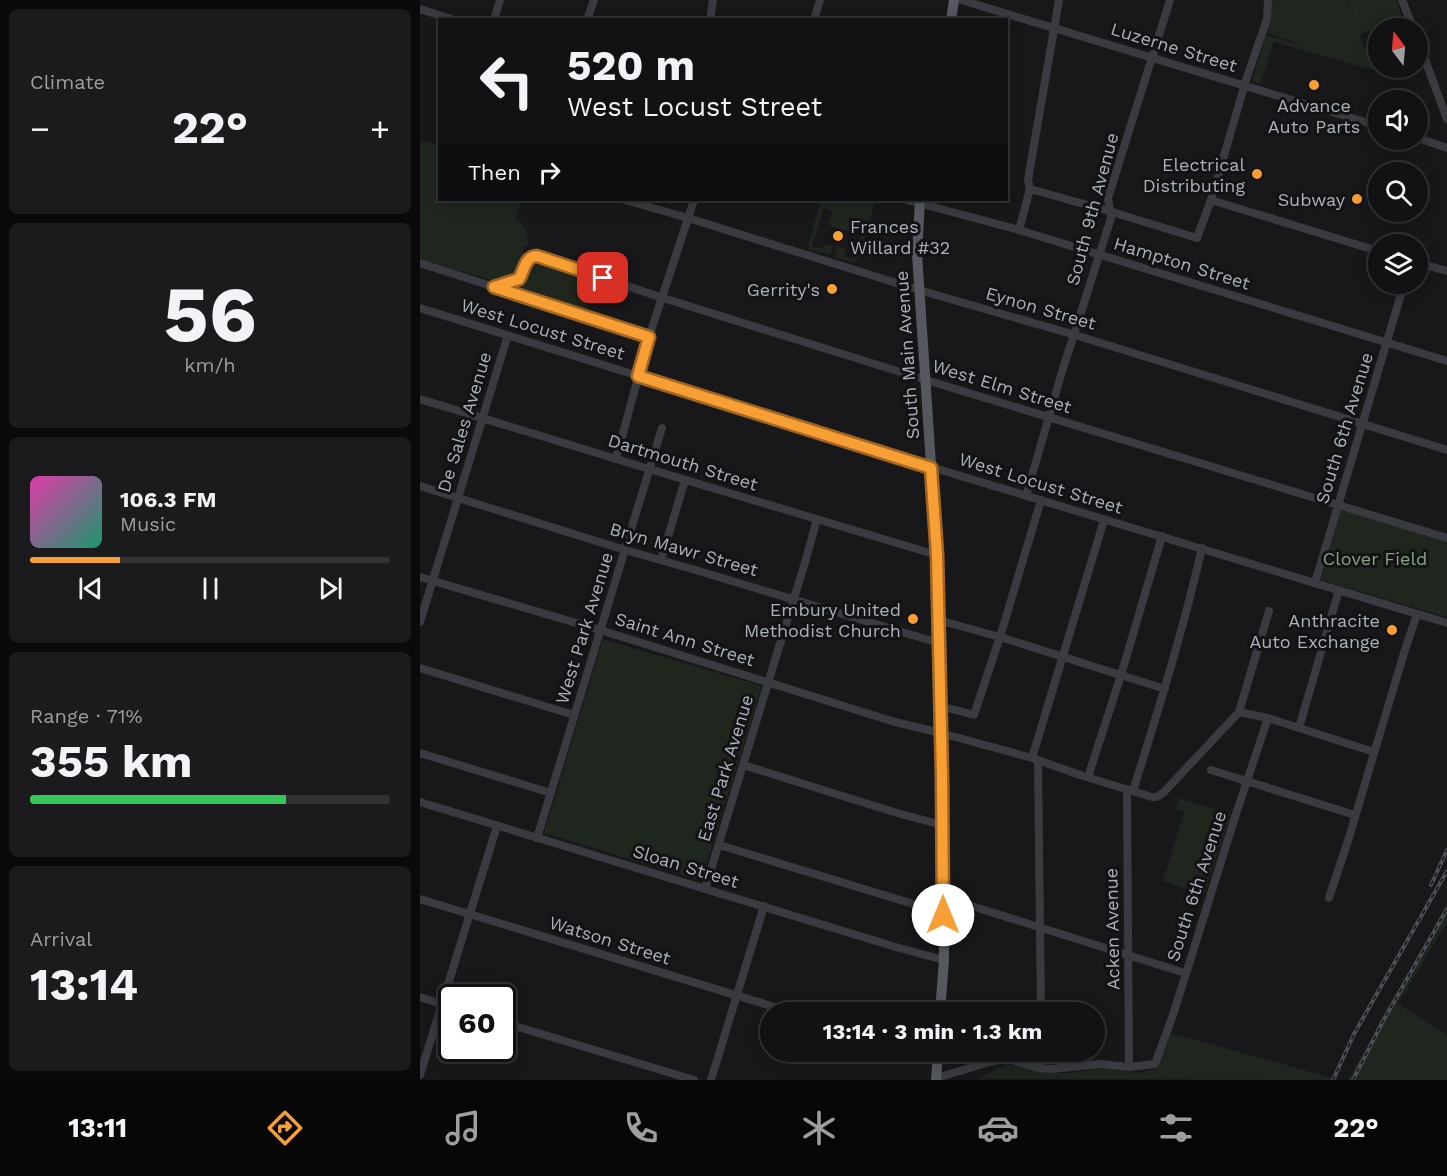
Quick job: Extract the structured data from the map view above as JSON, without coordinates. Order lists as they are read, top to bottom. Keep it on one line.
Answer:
{"streets":{"main road":["South Main Avenue"],"street":["Luzerne Street","South 9th Avenue","Hampton Street","Eynon Street","West Locust Street","West Elm Street","De Sales Avenue","South 6th Avenue","Dartmouth Street","Bryn Mawr Street","West Park Avenue","Saint Ann Street","East Park Avenue","Sloan Street","Acken Avenue","Watson Street"]},"crossings":[["Luzerne Street","South 9th Avenue"],["South 9th Avenue","Hampton Street"],["South 9th Avenue","Eynon Street"],["South 9th Avenue","West Locust Street"],["South 9th Avenue","West Elm Street"],["Hampton Street","South Main Avenue"],["Hampton Street","South 6th Avenue"],["Eynon Street","South Main Avenue"],["Eynon Street","South 6th Avenue"],["West Locust Street","South Main Avenue"],["West Locust Street","De Sales Avenue"],["West Locust Street","South 6th Avenue"],["West Locust Street","Acken Avenue"],["South Main Avenue","West Elm Street"],["South Main Avenue","Dartmouth Street"],["South Main Avenue","Bryn Mawr Street"],["South Main Avenue","Saint Ann Street"],["South Main Avenue","Sloan Street"],["West Elm Street","South 6th Avenue"],["De Sales Avenue","Dartmouth Street"],["De Sales Avenue","Bryn Mawr Street"],["De Sales Avenue","Saint Ann Street"],["South 6th Avenue","Acken Avenue"],["Dartmouth Street","West Park Avenue"],["Dartmouth Street","East Park Avenue"],["Bryn Mawr Street","West Park Avenue"],["Bryn Mawr Street","East Park Avenue"],["West Park Avenue","Saint Ann Street"],["West Park Avenue","Sloan Street"],["Saint Ann Street","East Park Avenue"],["Saint Ann Street","Acken Avenue"],["East Park Avenue","Sloan Street"]],"parks":["Clover Field"],"places":["Advance Auto Parts","Electrical Distributing","Subway","Frances Willard #32","Gerrity's","Embury United Methodist Church","Anthracite Auto Exchange"],"north":"top","page":{"tile":["Climate",["56","km/h"],["Range · 71%","355 km"],["Arrival","13:14"]],"turn":["520 m","West Locust Street"],"heat":["−","22°","+"],"then":"Then","song":["106.3 FM","Music"],"limit":"60","trip":"13:14 · 3 min · 1.3 km","tabs":["13:11","22°"]}}
